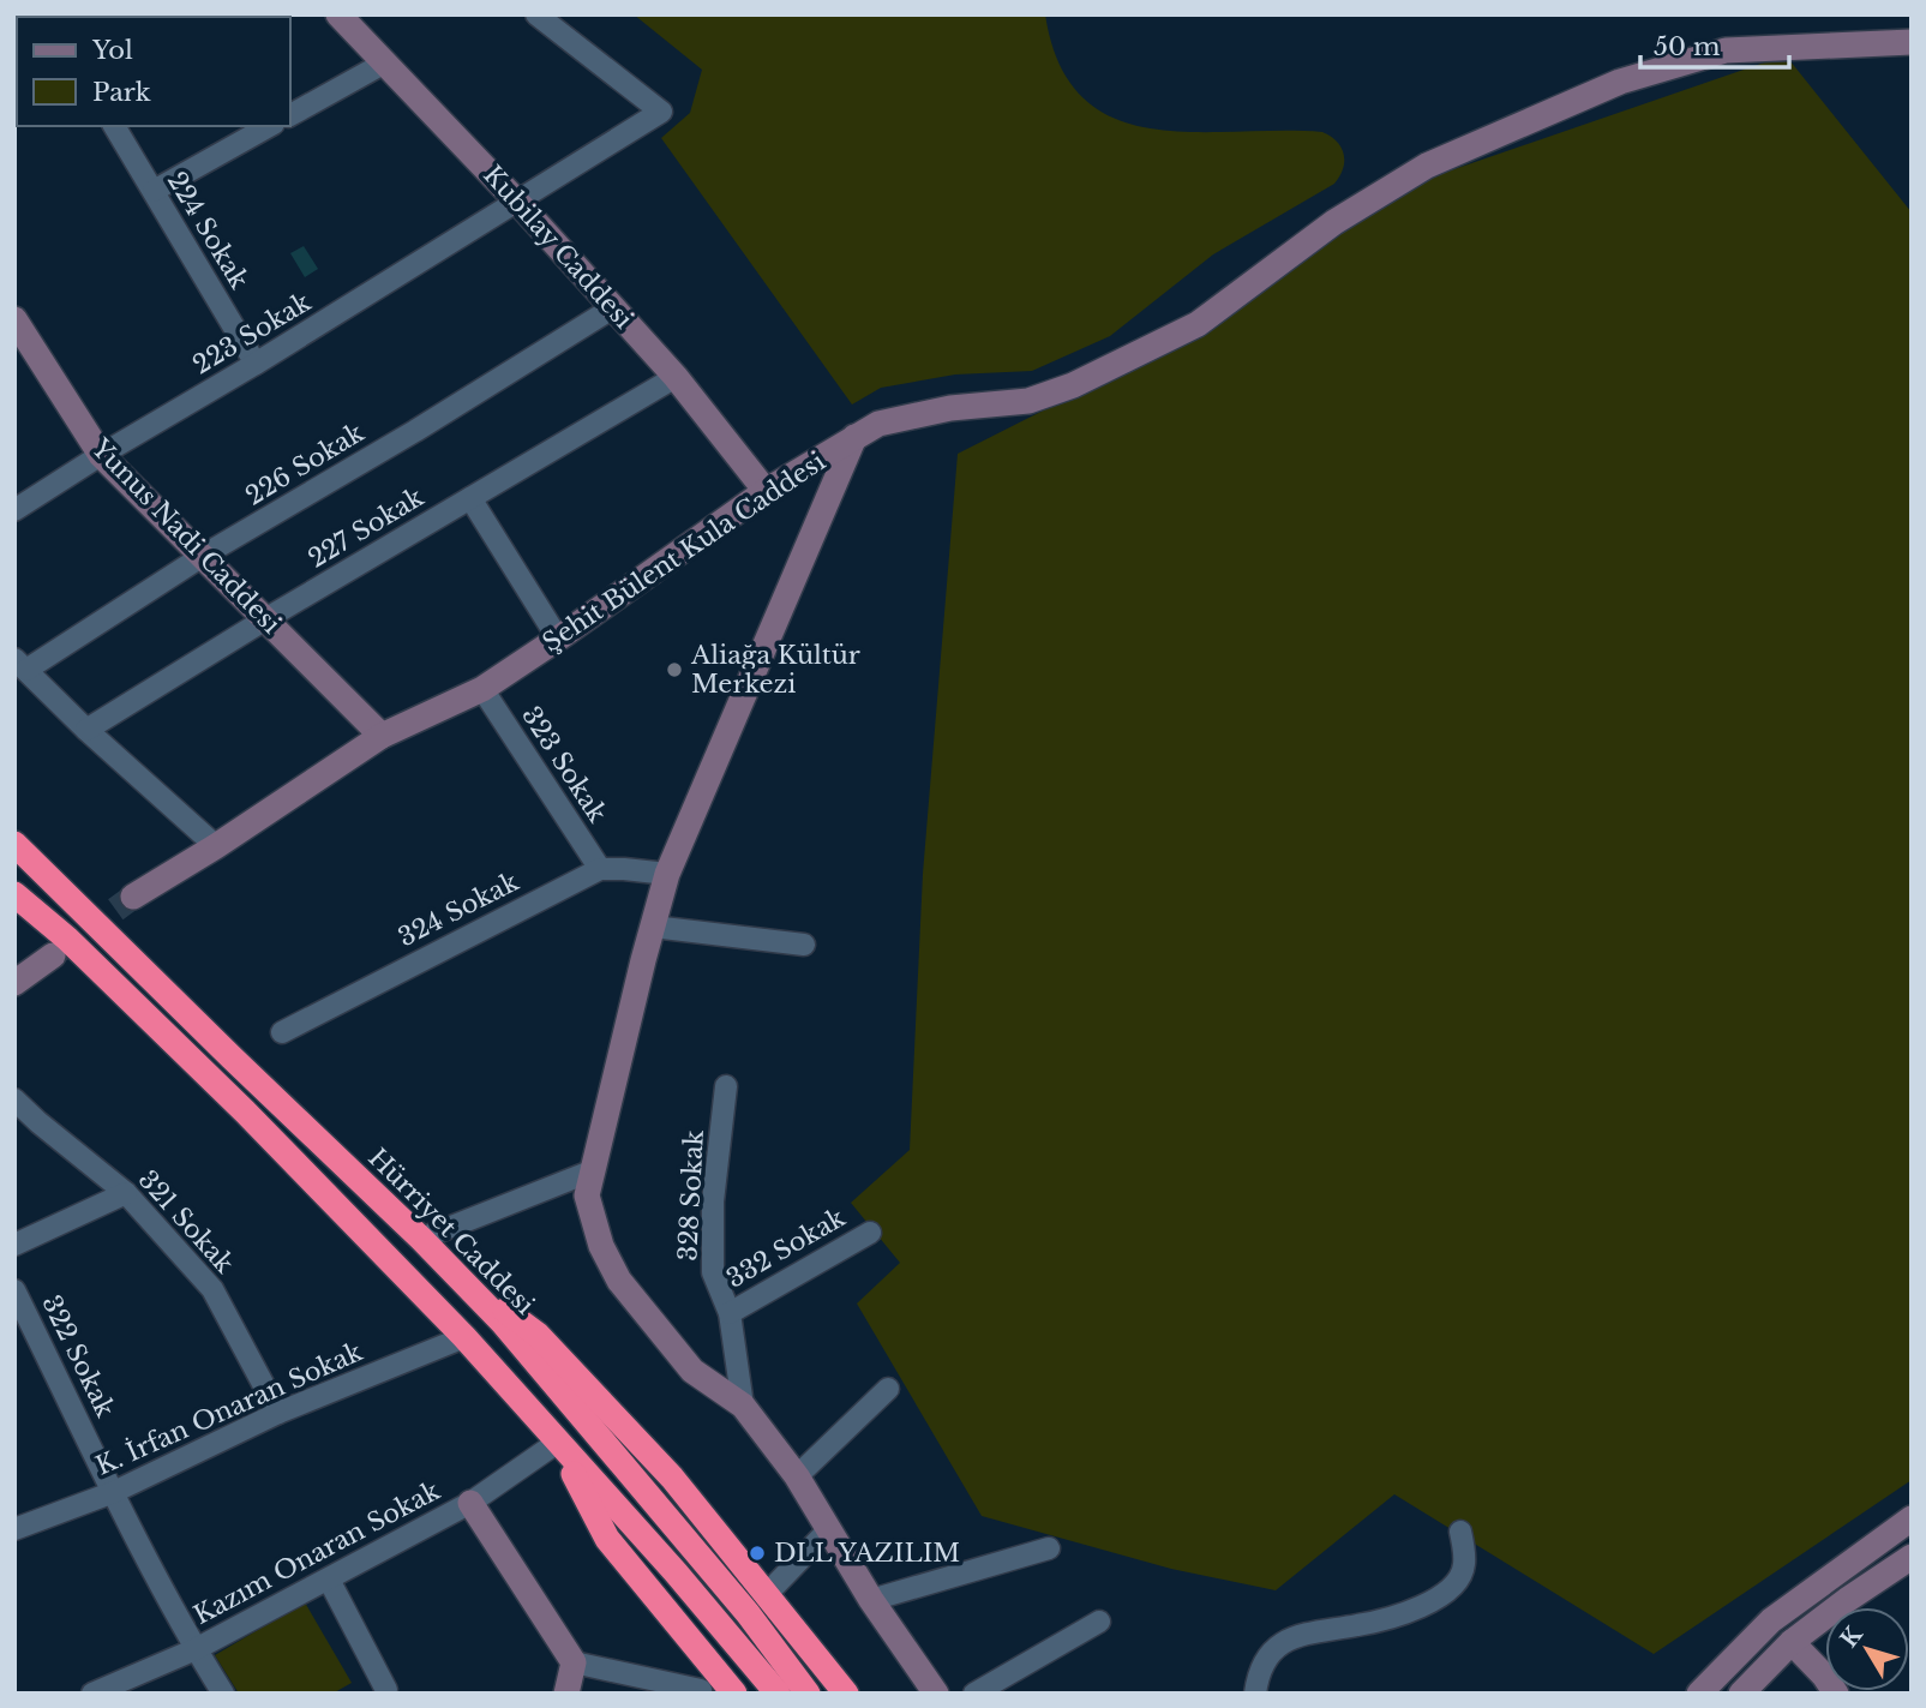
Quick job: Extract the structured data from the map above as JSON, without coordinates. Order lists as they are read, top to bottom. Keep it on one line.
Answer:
{"streets":{"highway":["Hürriyet Caddesi"],"street":["224 Sokak","Kubilay Caddesi","223 Sokak","226 Sokak","227 Sokak","Yunus Nadi Caddesi","Şehit Bülent Kula Caddesi","323 Sokak","324 Sokak","328 Sokak","321 Sokak","332 Sokak","322 Sokak","K. İrfan Onaran Sokak","Kazım Onaran Sokak"]},"crossings":[["224 Sokak","223 Sokak"],["Kubilay Caddesi","223 Sokak"],["Kubilay Caddesi","226 Sokak"],["Kubilay Caddesi","227 Sokak"],["Kubilay Caddesi","Şehit Bülent Kula Caddesi"],["223 Sokak","Yunus Nadi Caddesi"],["226 Sokak","Yunus Nadi Caddesi"],["227 Sokak","Yunus Nadi Caddesi"],["Yunus Nadi Caddesi","Şehit Bülent Kula Caddesi"],["Şehit Bülent Kula Caddesi","323 Sokak"],["323 Sokak","324 Sokak"],["328 Sokak","332 Sokak"],["321 Sokak","K. İrfan Onaran Sokak"],["322 Sokak","K. İrfan Onaran Sokak"],["322 Sokak","Kazım Onaran Sokak"]],"places":["Aliağa Kültür Merkezi","DLL YAZILIM"],"legend":["Yol","Park"],"scale_bar":"50 m","north":"top left"}
